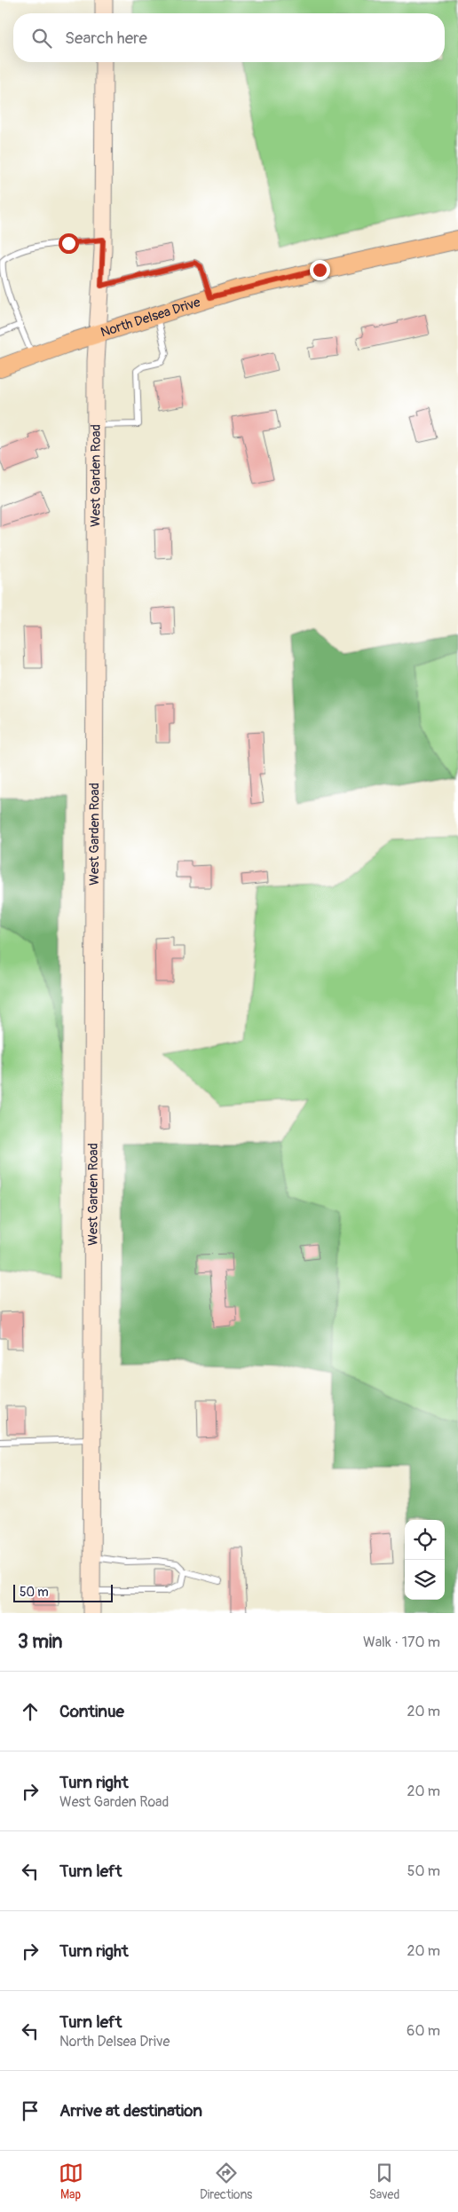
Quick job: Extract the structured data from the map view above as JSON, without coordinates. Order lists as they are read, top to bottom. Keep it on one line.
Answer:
{"streets":{"main road":["North Delsea Drive","West Garden Road"]},"crossings":[["North Delsea Drive","West Garden Road"]],"scale_bar":"50 m","page":{"search":"Search here","scale":"50 m","heading":["3 min","Walk · 170 m"],"list":[["Continue","20 m"],["Turn right","West Garden Road","20 m"],["Turn left","50 m"],["Turn right","20 m"],["Turn left","North Delsea Drive","60 m"],"Arrive at destination"],"nav":["Map","Directions","Saved"]}}
